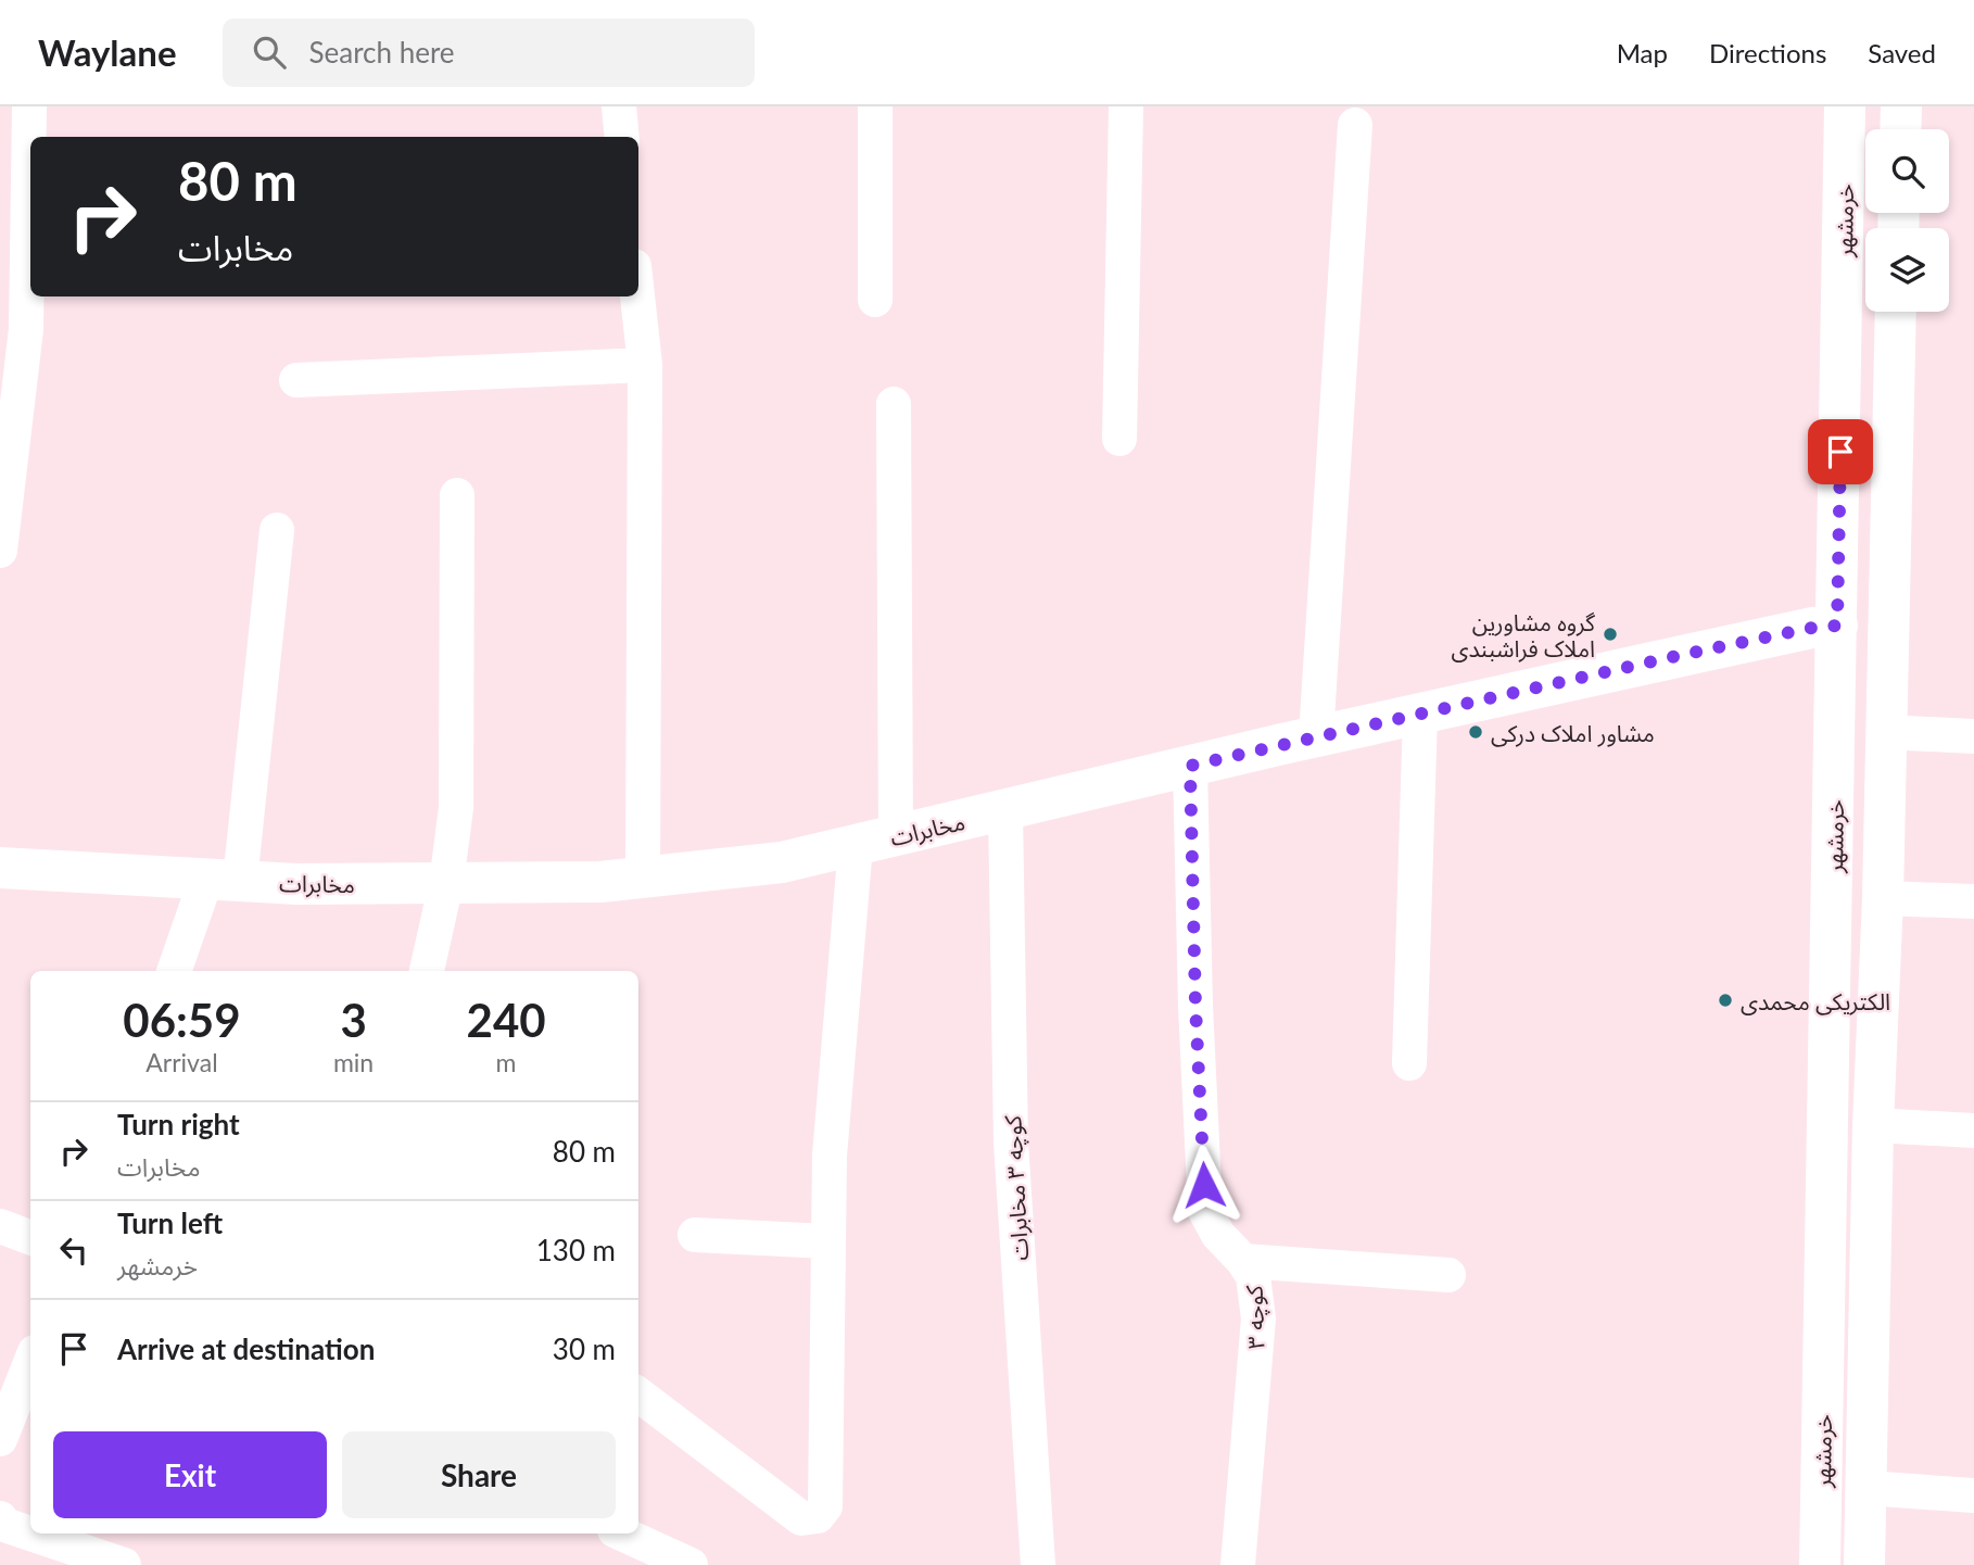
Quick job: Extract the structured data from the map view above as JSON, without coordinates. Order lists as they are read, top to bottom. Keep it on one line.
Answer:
{"streets":{"main road":["خرمشهر","مخابرات"],"street":["کوچه ۳ مخابرات","کوچه ۳"]},"crossings":[["خرمشهر","مخابرات"],["مخابرات","کوچه ۳ مخابرات"],["مخابرات","کوچه ۳"]],"places":["گروه مشاورین املاک فراشبندی","مشاور املاک درکی","الکتریکی محمدی"],"page":{"header":"Waylane","search":"Search here","nav":["Map","Directions","Saved"],"turn":["80 m","مخابرات"],"eta":["06:59","Arrival","3","min","240","m"],"list":[{"name":"Turn right","note":"مخابرات","value":"80 m"},{"name":"Turn left","note":"خرمشهر","value":"130 m"},{"name":"Arrive at destination","value":"30 m"}],"buttons":["Exit","Share"]}}
